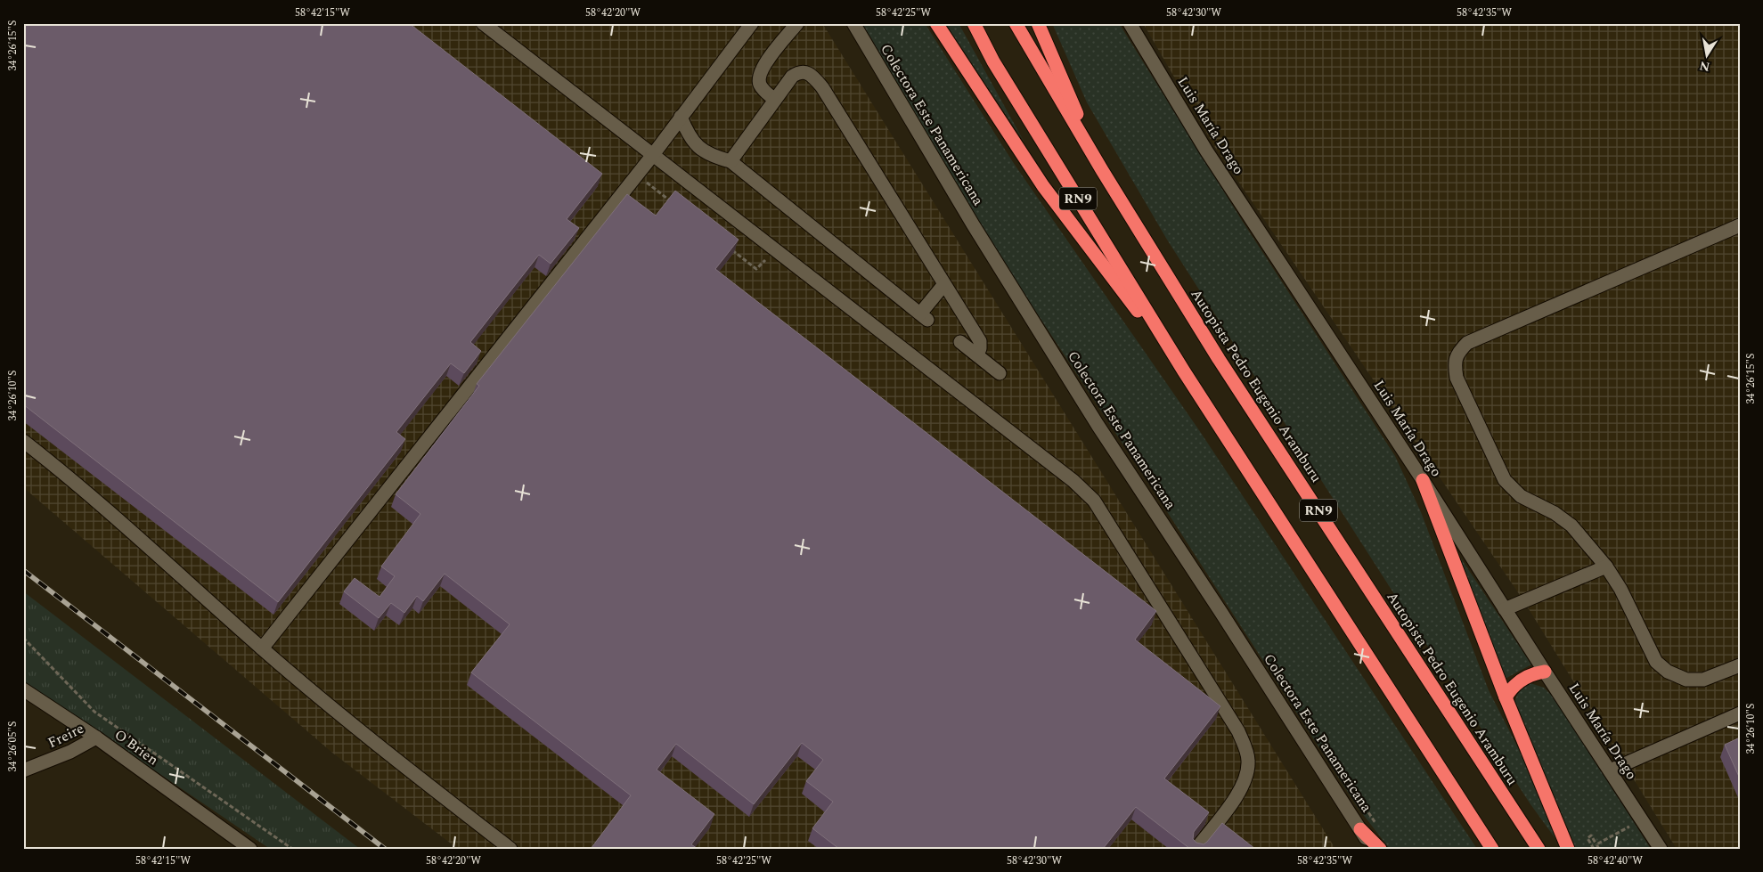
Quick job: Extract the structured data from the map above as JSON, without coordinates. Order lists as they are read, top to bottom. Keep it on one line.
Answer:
{"streets":{"highway":["RN9","Autopista Pedro Eugenio Aramburu"],"street":["Colectora Este Panamericana","Luis María Drago","Freire","O'Brien"]},"crossings":[["Freire","O'Brien"]],"north":"bottom","coordinates":["58°42'15\"W","58°42'20\"W","58°42'25\"W","58°42'30\"W","58°42'35\"W","34°26'15\"S","34°26'10\"S","34°26'05\"S","58°42'40\"W"]}
